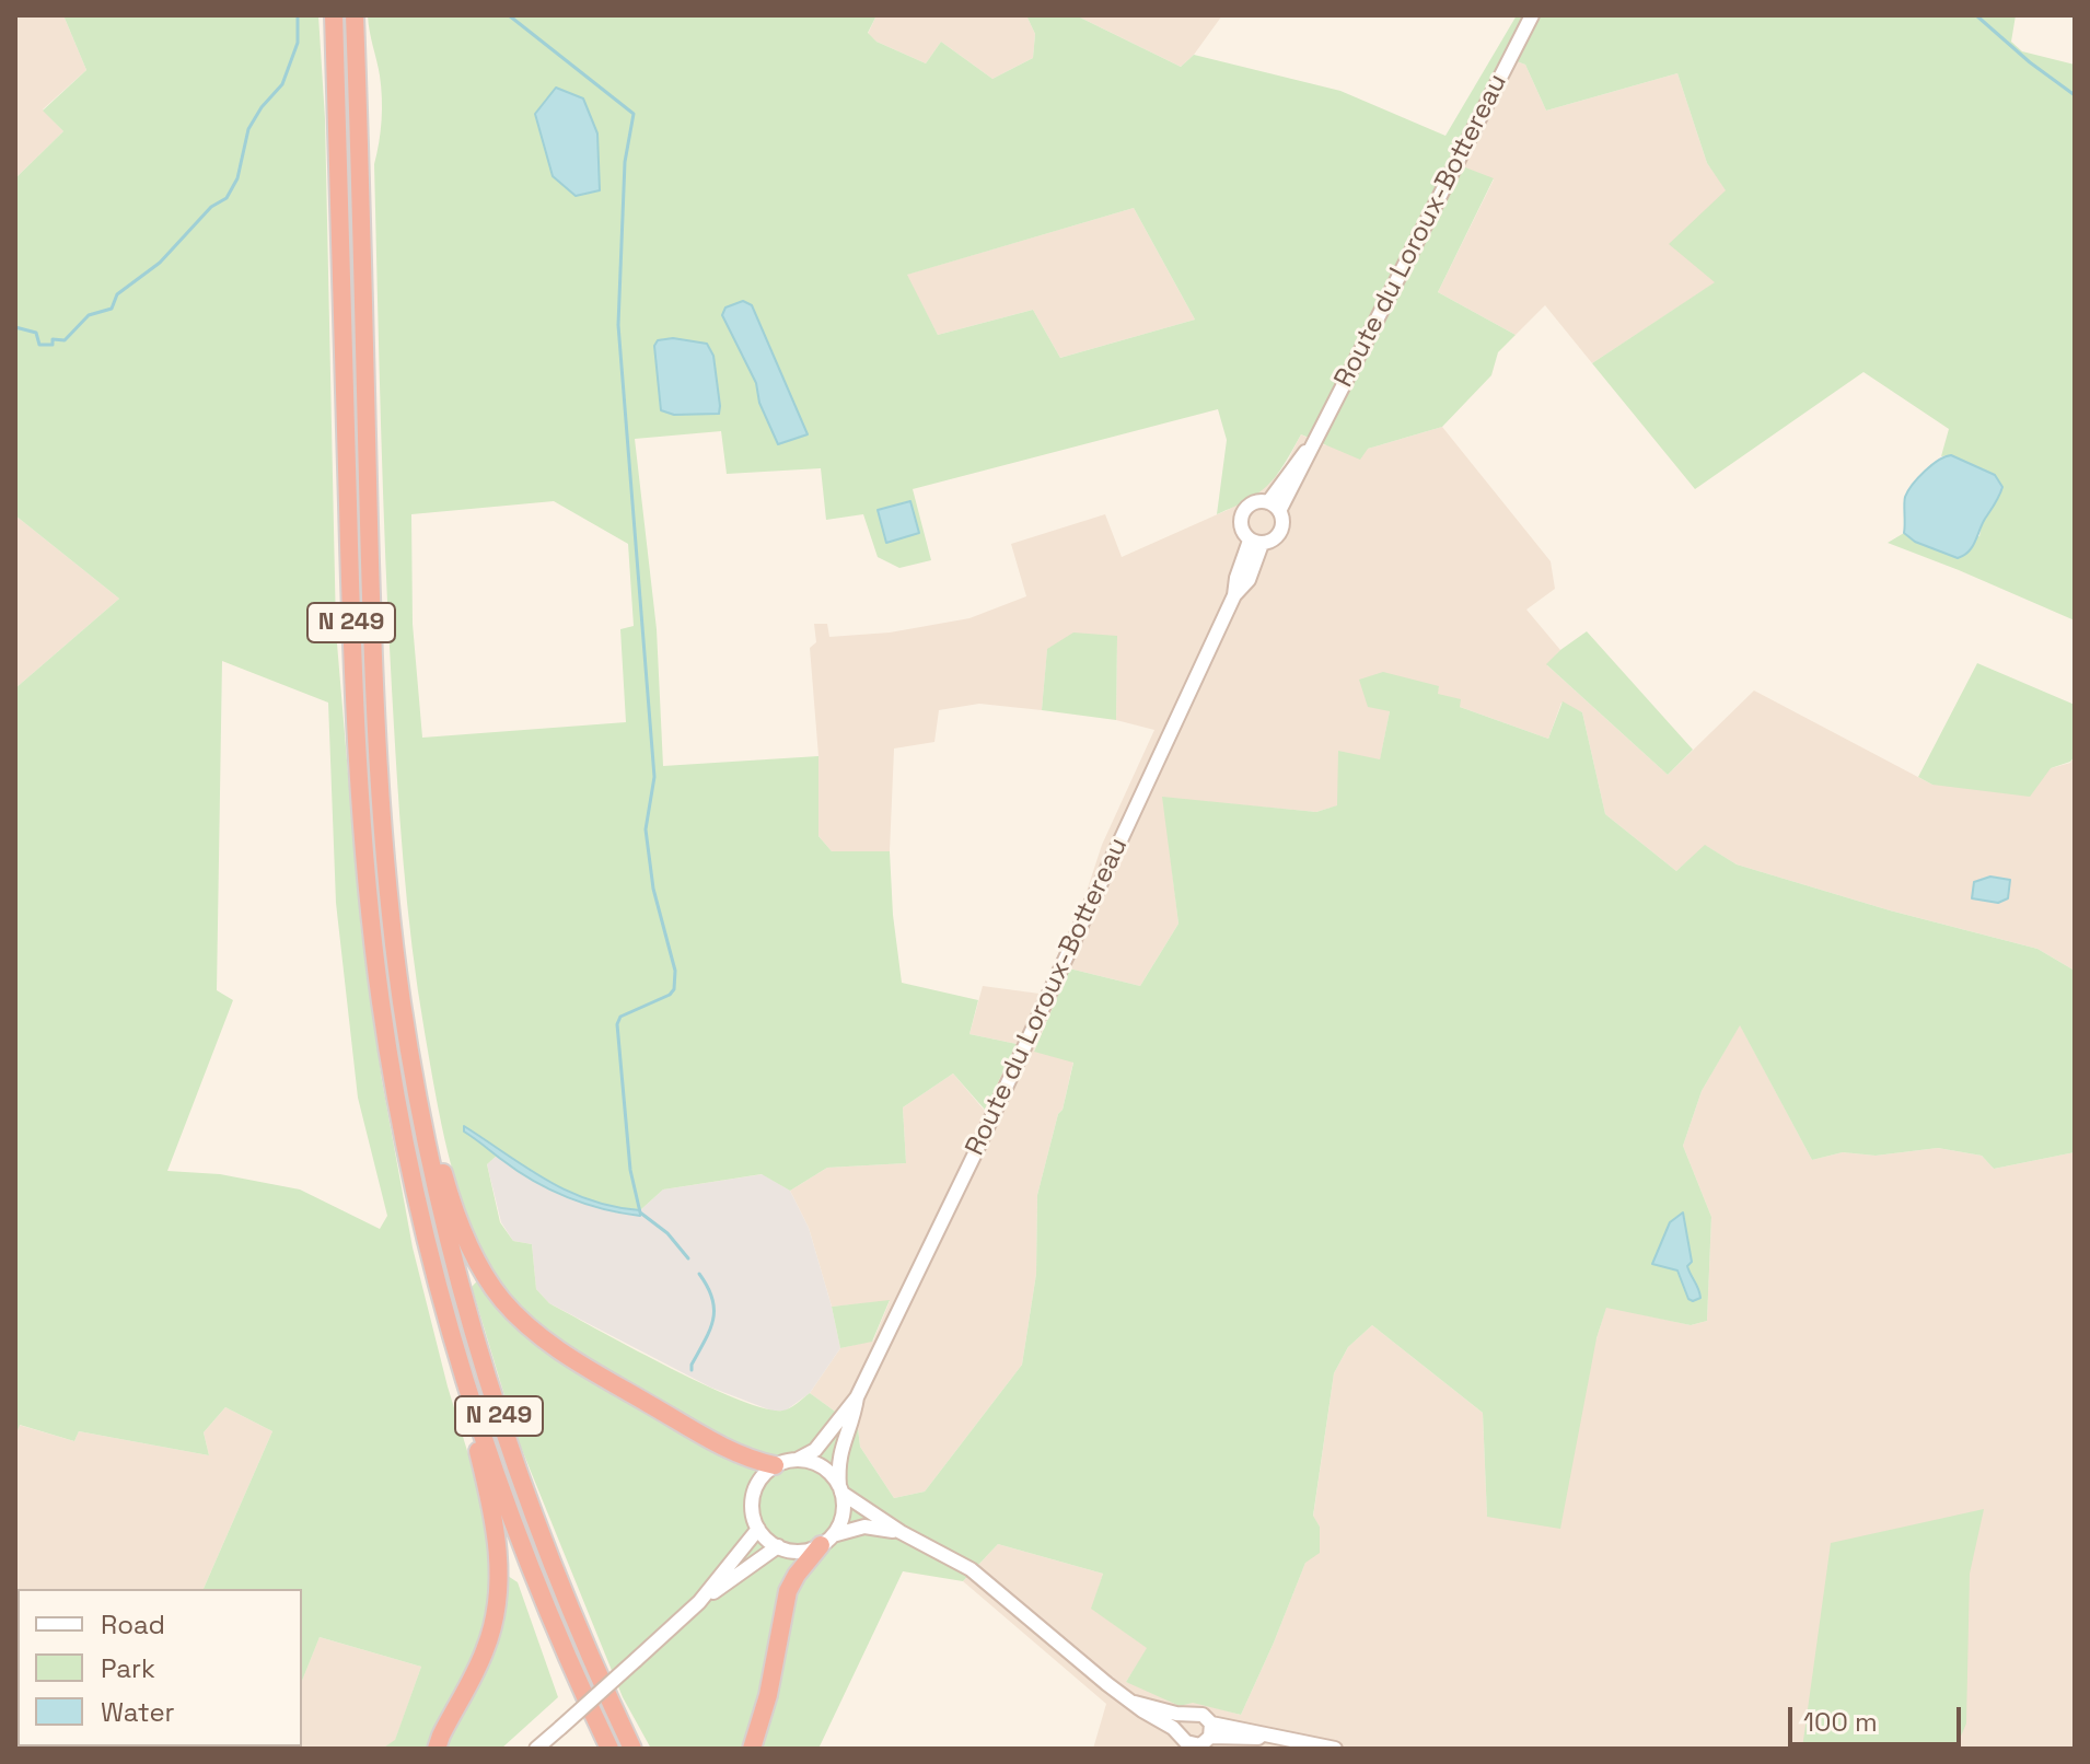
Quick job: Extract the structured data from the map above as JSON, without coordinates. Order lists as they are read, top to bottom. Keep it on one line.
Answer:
{"streets":{"highway":["N 249"],"main road":["Route du Loroux-Bottereau"]},"legend":["Road","Park","Water"],"scale_bar":"100 m"}
